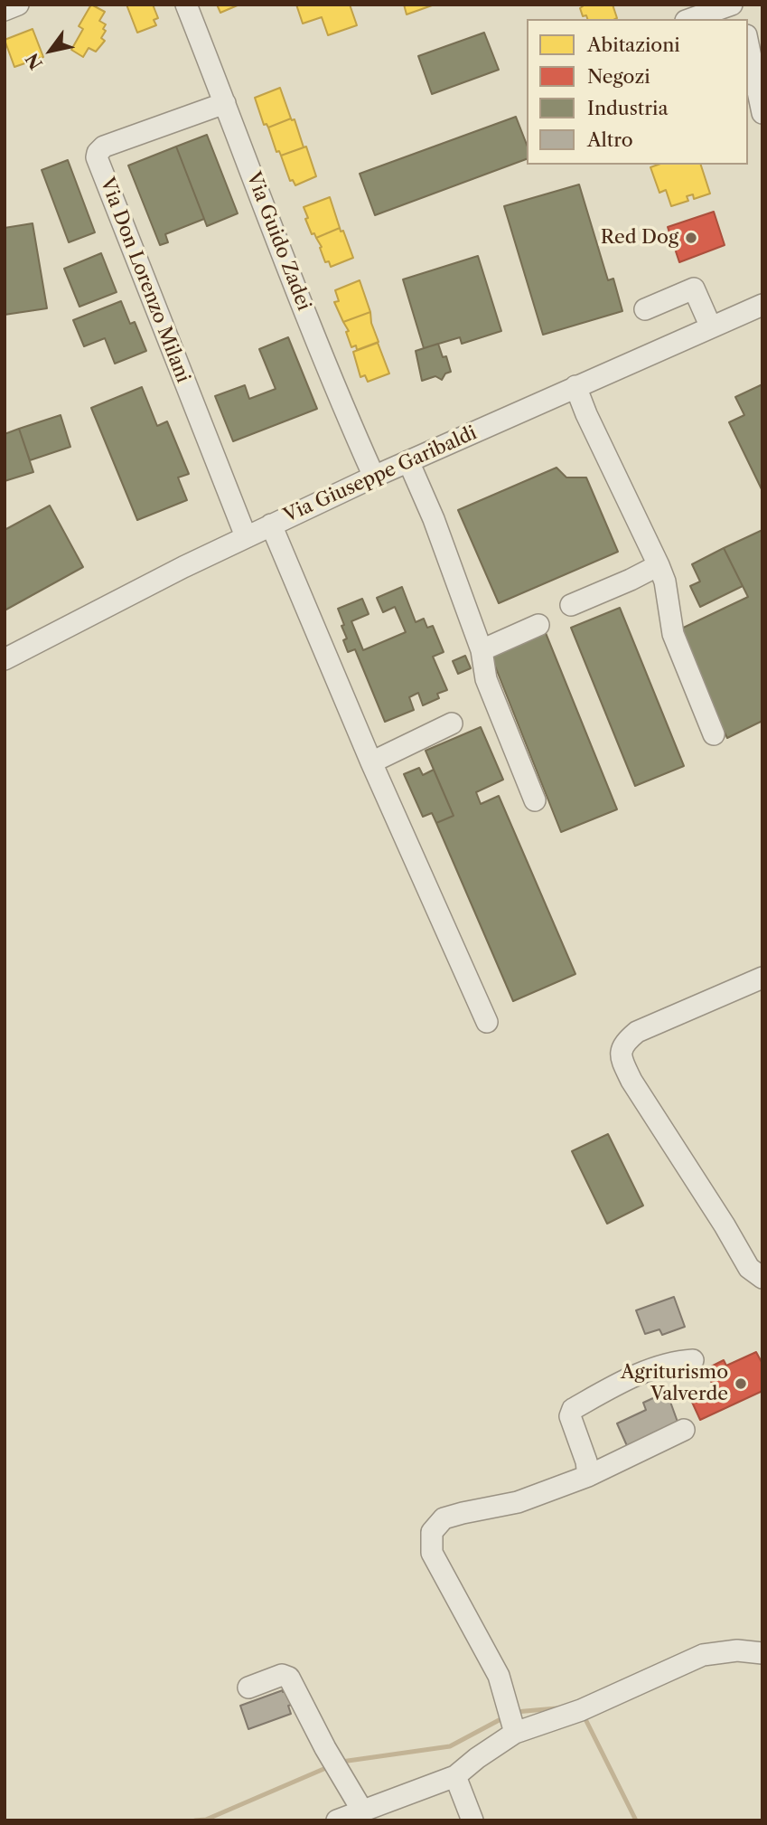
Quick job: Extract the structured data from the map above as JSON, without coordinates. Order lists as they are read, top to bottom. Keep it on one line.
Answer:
{"streets":{"street":["Via Guido Zadei","Via Don Lorenzo Milani","Via Giuseppe Garibaldi"]},"crossings":[["Via Guido Zadei","Via Don Lorenzo Milani"],["Via Guido Zadei","Via Giuseppe Garibaldi"],["Via Don Lorenzo Milani","Via Giuseppe Garibaldi"]],"places":["Red Dog","Agriturismo Valverde"],"legend":["Abitazioni","Negozi","Industria","Altro"],"north":"bottom left"}
